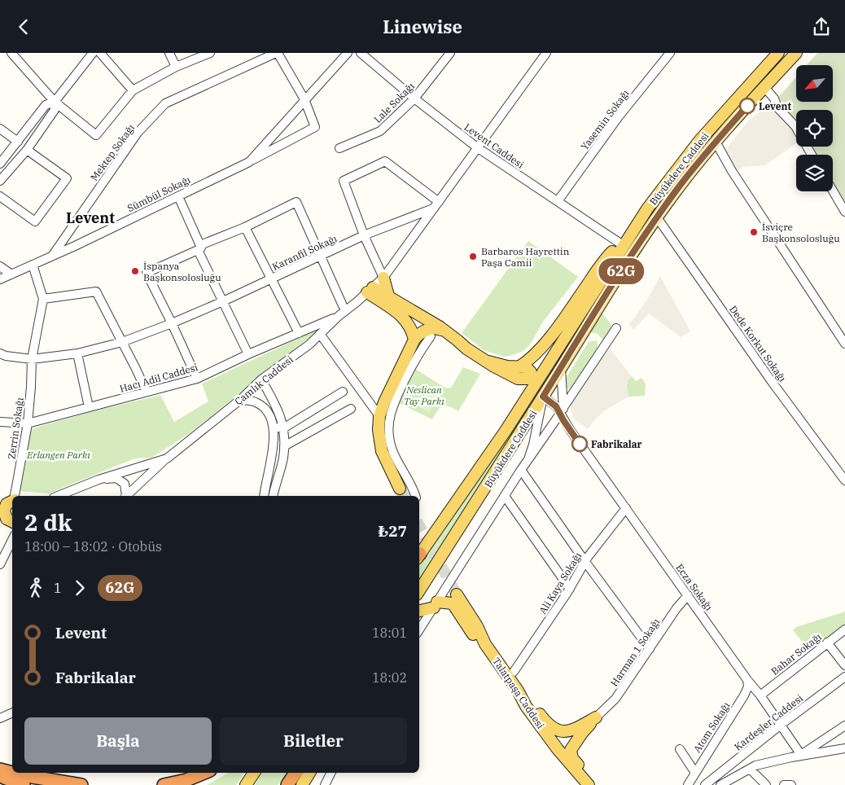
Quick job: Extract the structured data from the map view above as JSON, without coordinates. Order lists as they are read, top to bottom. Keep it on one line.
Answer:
{"streets":{"main road":["Büyükdere Caddesi","Talatpaşa Caddesi"],"street":["Lale Sokağı","Yasemin Sokağı","Levent Caddesi","Mektep Sokağı","Sümbül Sokağı","Karanfil Sokağı","Dede Korkut Sokağı","Hacı Adil Caddesi","Çamlık Caddesi","Zerrin Sokağı","Ali Kaya Sokağı","Ecza Sokağı","Harman 1 Sokağı","Bahar Sokağı","Kardeşler Caddesi","Atom Sokağı"]},"crossings":[["Lale Sokağı","Levent Caddesi"],["Yasemin Sokağı","Levent Caddesi"],["Levent Caddesi","Büyükdere Caddesi"],["Mektep Sokağı","Sümbül Sokağı"],["Büyükdere Caddesi","Dede Korkut Sokağı"],["Karanfil Sokağı","Çamlık Caddesi"],["Karanfil Sokağı","Zerrin Sokağı"],["Hacı Adil Caddesi","Çamlık Caddesi"],["Hacı Adil Caddesi","Zerrin Sokağı"],["Ali Kaya Sokağı","Ecza Sokağı"],["Ecza Sokağı","Harman 1 Sokağı"],["Ecza Sokağı","Bahar Sokağı"],["Ecza Sokağı","Kardeşler Caddesi"],["Ecza Sokağı","Atom Sokağı"]],"districts":["Levent"],"parks":["Neslican Tay Parkı","Erlangen Parkı"],"places":["Levent","İsviçre Başkonsolosluğu","Barbaros Hayrettin Paşa Camii","İspanya Başkonsolosluğu","Fabrikalar"],"lines":["bus line 62G"],"north":"bottom left","page":{"header":"Linewise","on_map":"62G","heading":["2 dk","18:00 – 18:02 · Otobüs","₺27"],"legs":["1","62G"],"list":[{"name":"Levent","value":"18:01"},{"name":"Fabrikalar","value":"18:02"}],"buttons":["Başla","Biletler"]}}
